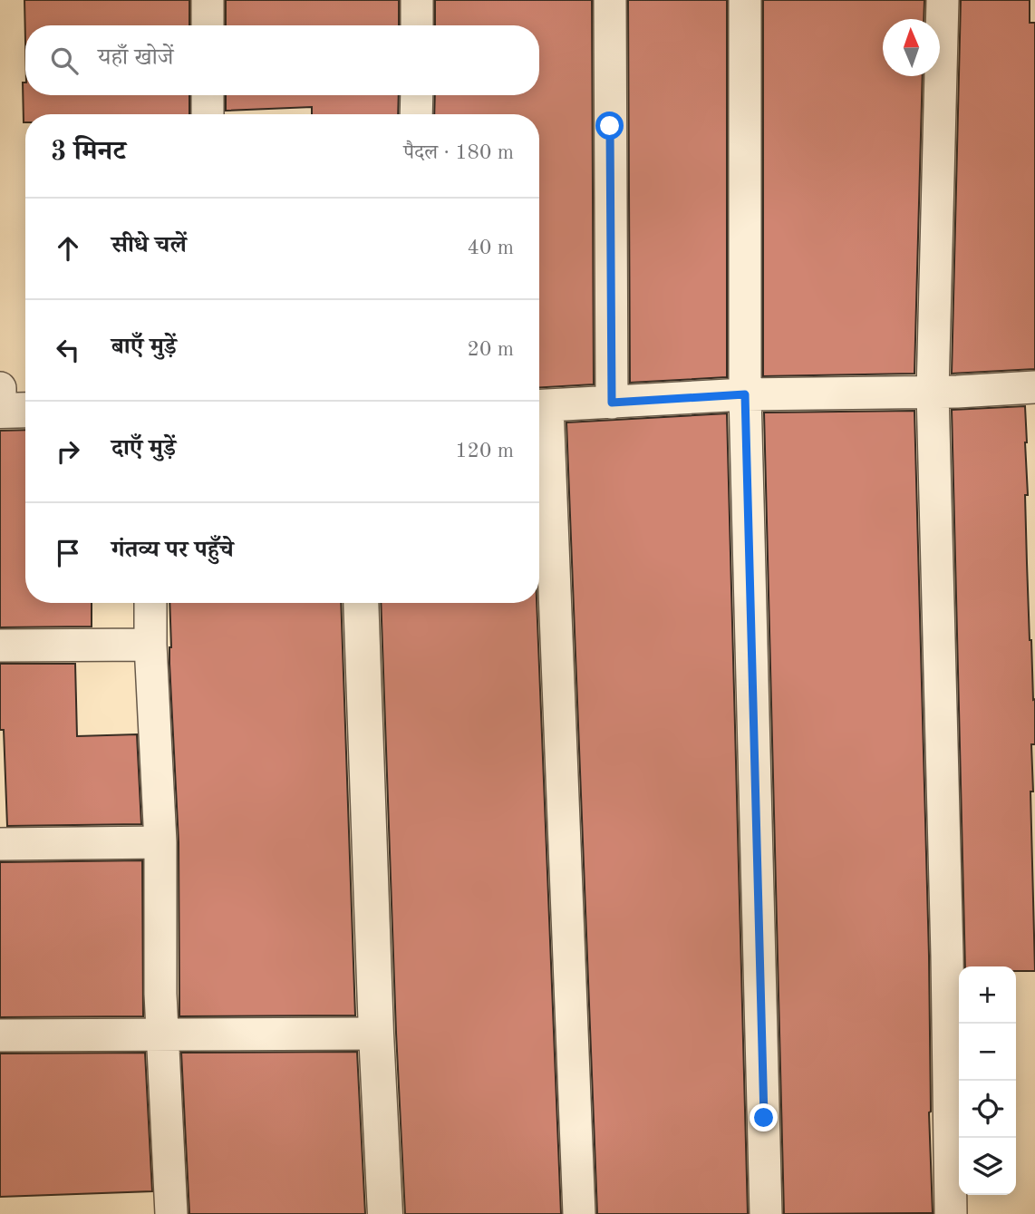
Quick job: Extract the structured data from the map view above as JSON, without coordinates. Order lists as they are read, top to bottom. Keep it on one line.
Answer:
{"north":"top","page":{"search":"यहाँ खोजें","heading":["3 मिनट","पैदल · 180 m"],"list":[["सीधे चलें","40 m"],["बाएँ मुड़ें","20 m"],["दाएँ मुड़ें","120 m"],"गंतव्य पर पहुँचे"],"map_buttons":["+","−"]}}
